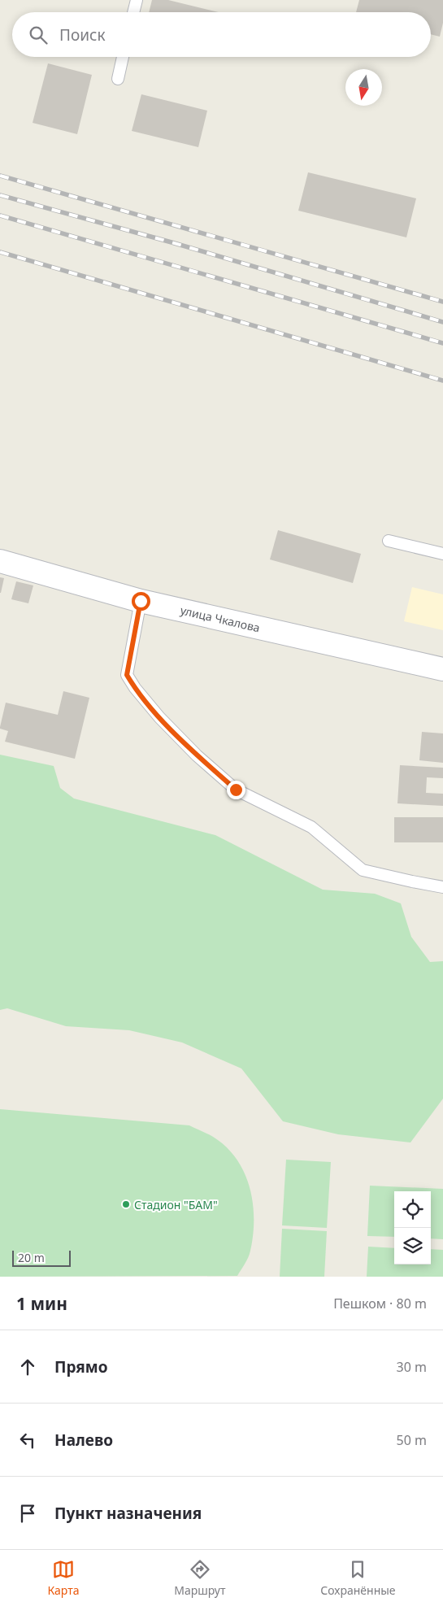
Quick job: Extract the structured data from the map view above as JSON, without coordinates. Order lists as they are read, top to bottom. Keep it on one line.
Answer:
{"streets":{"street":["улица Чкалова"]},"places":["Стадион \"БАМ\""],"scale_bar":"20 m","north":"bottom","page":{"search":"Поиск","scale":"20 m","heading":["1 мин","Пешком · 80 m"],"list":[["Прямо","30 m"],["Налево","50 m"],"Пункт назначения"],"nav":["Карта","Маршрут","Сохранённые"]}}
